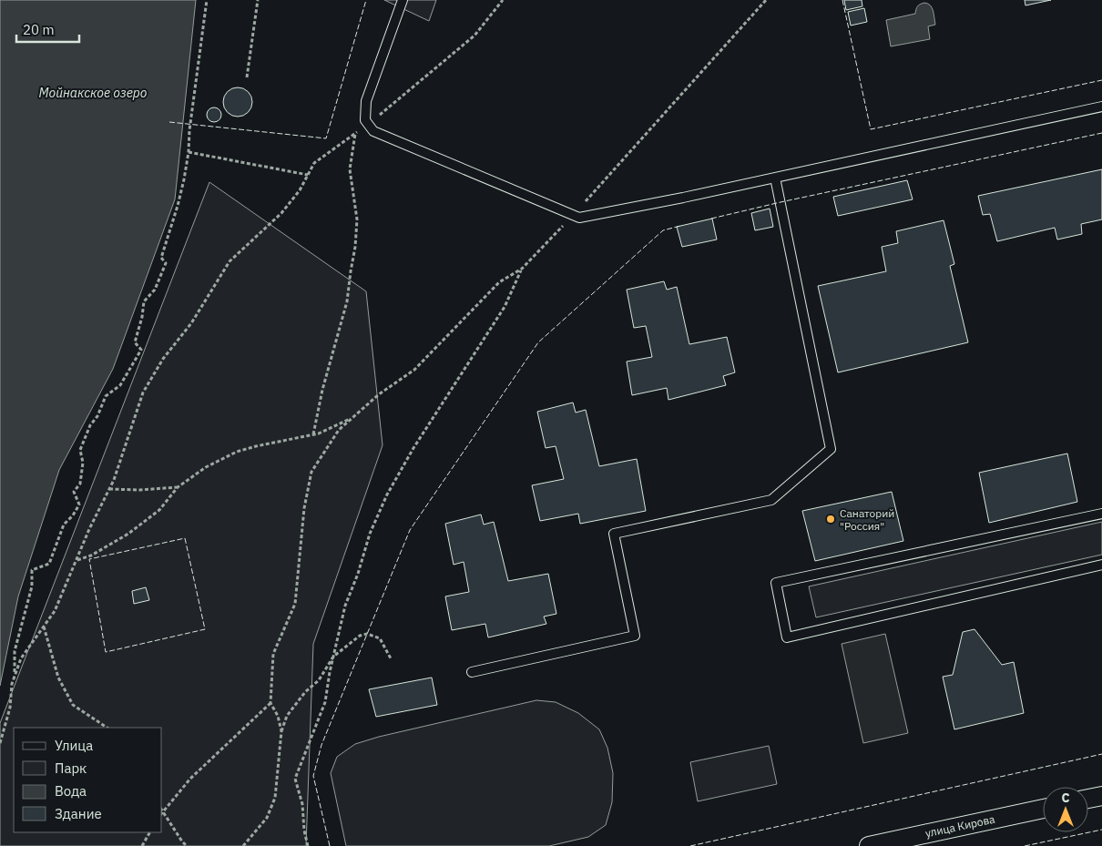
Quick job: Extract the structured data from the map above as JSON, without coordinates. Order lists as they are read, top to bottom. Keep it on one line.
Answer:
{"streets":{"street":["улица Кирова"]},"water":["Мойнакское озеро"],"places":["Санаторий \"Россия\""],"legend":["Улица","Парк","Вода","Здание"],"scale_bar":"20 m","north":"top"}
